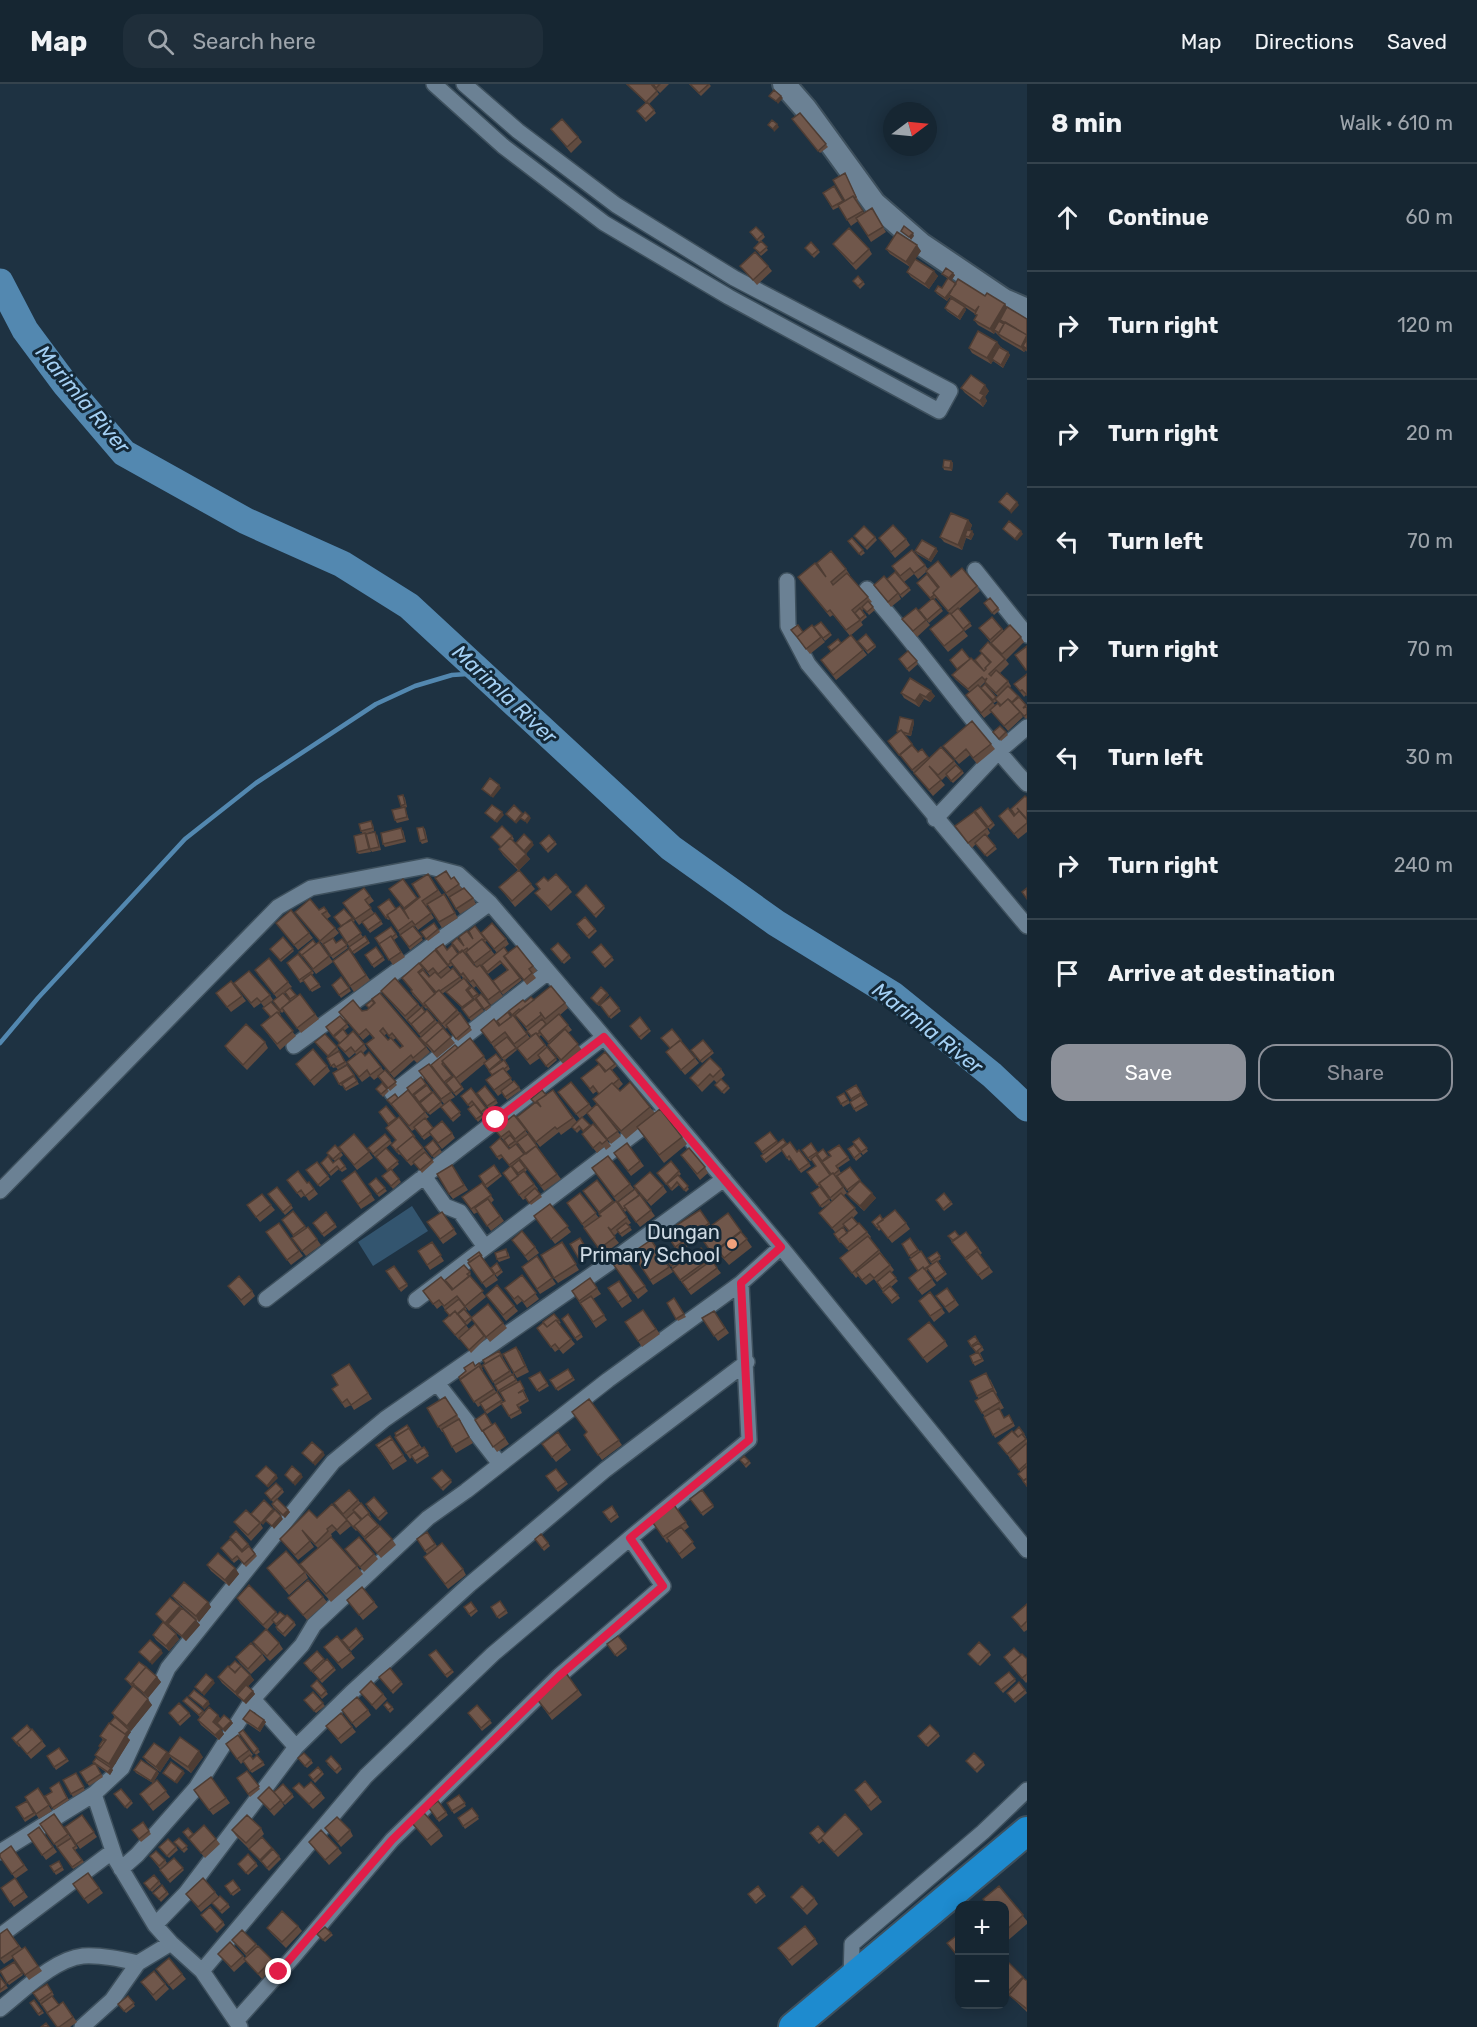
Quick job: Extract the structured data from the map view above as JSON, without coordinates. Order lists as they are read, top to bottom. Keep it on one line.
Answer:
{"water":["Marimla River"],"places":["Dungan Primary School"],"north":"right","page":{"header":"Map","search":"Search here","nav":["Map","Directions","Saved"],"heading":["8 min","Walk · 610 m"],"list":[["Continue","60 m"],["Turn right","120 m"],["Turn right","20 m"],["Turn left","70 m"],["Turn right","70 m"],["Turn left","30 m"],["Turn right","240 m"],"Arrive at destination"],"buttons":["Save","Share"],"map_buttons":["+","−"]}}
